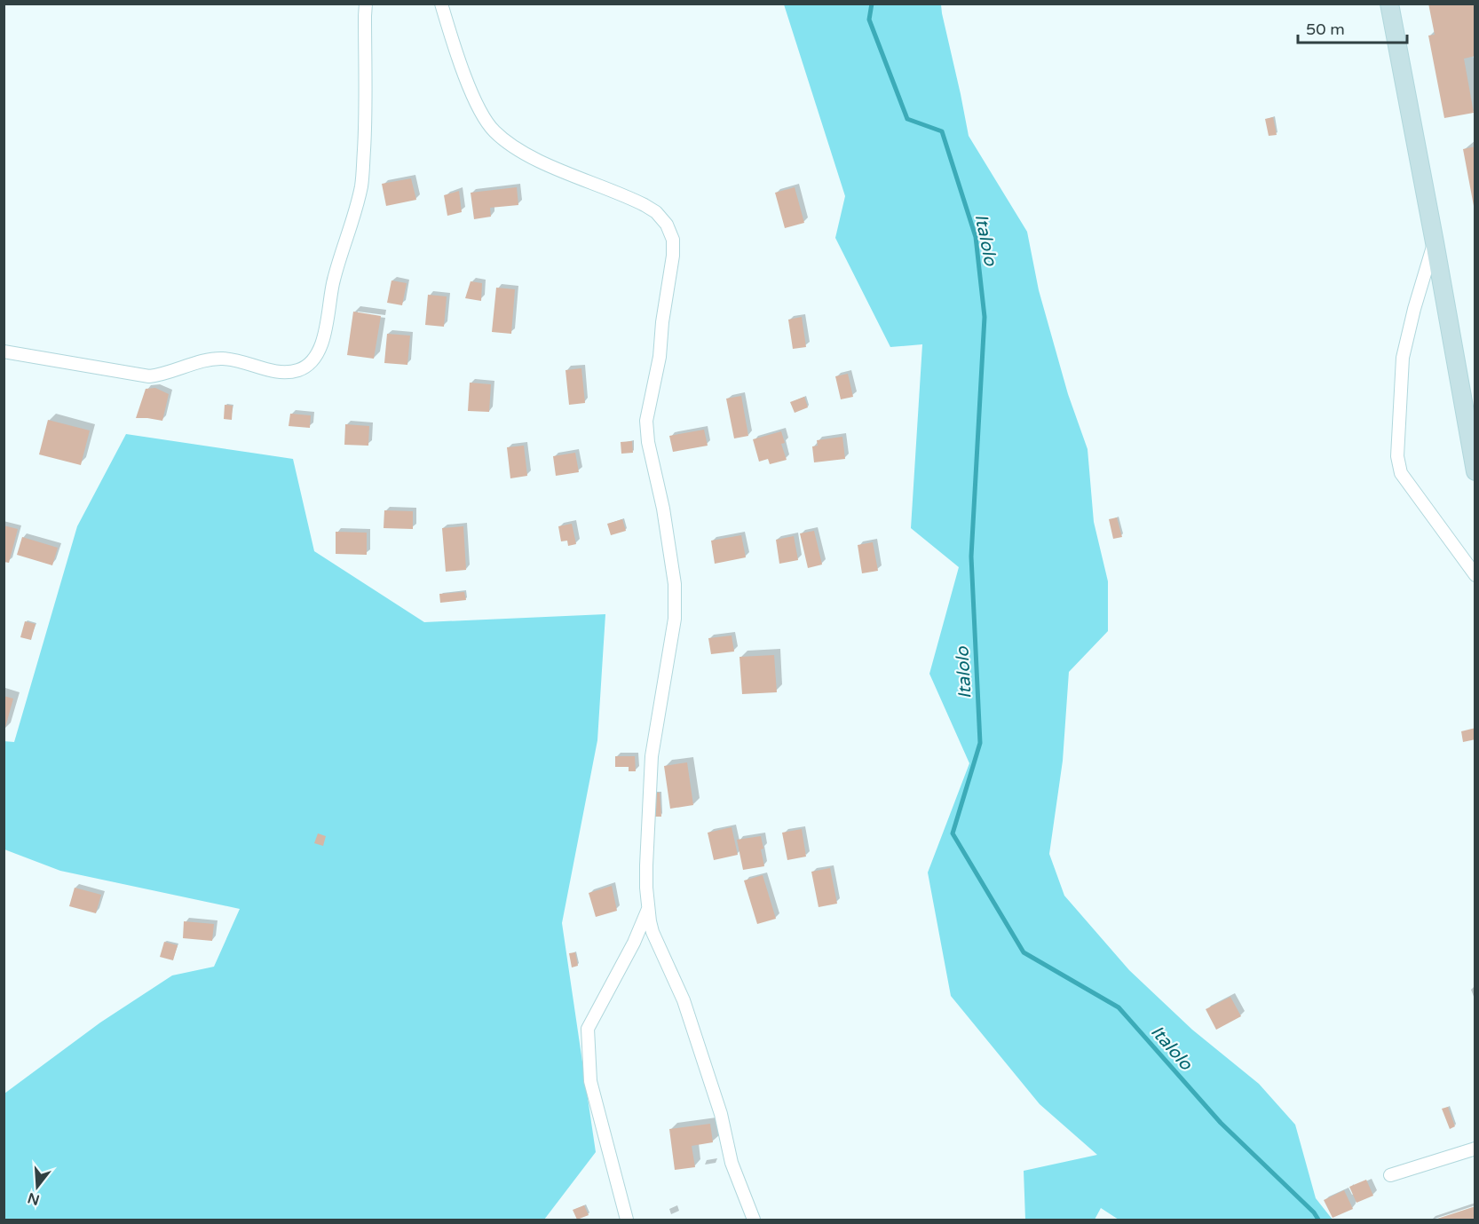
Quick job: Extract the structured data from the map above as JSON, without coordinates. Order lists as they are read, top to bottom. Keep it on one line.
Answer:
{"water":["Italolo"],"scale_bar":"50 m","north":"bottom"}
